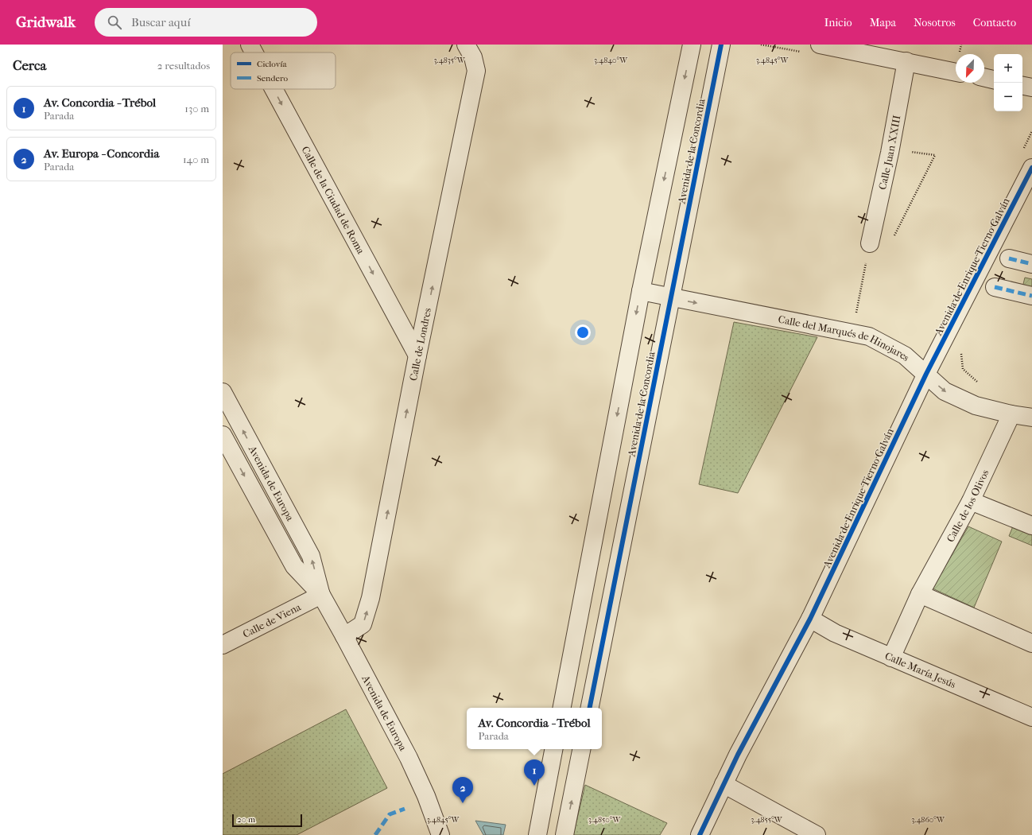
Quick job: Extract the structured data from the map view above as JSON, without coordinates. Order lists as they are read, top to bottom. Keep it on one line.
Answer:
{"streets":{"street":["Avenida de la Concordia","Calle Juan XXIII","Calle de la Ciudad de Roma","Avenida de Enrique Tierno Galván","Calle del Marqués de Hinojares","Calle de Londres","Avenida de Europa","Calle de los Olivos","Calle de Viena","Calle María Jesús"]},"crossings":[["Avenida de la Concordia","Calle del Marqués de Hinojares"],["Calle de la Ciudad de Roma","Calle de Londres"],["Avenida de Enrique Tierno Galván","Calle del Marqués de Hinojares"],["Avenida de Enrique Tierno Galván","Calle María Jesús"],["Calle del Marqués de Hinojares","Calle de los Olivos"],["Calle de Londres","Avenida de Europa"],["Avenida de Europa","Calle de Viena"],["Calle de los Olivos","Calle María Jesús"]],"one_way":["Calle de la Ciudad de Roma","Calle del Marqués de Hinojares","Calle de Londres"],"legend":["Ciclovía","Sendero"],"scale_bar":"20 m","north":"bottom left","page":{"header":"Gridwalk","search":"Buscar aquí","nav":["Inicio","Mapa","Nosotros","Contacto"],"heading":["Cerca","2 resultados"],"map_buttons":["+","−"],"list":[{"mark":"1","name":"Av. Concordia - Trébol","note":"Parada","value":"130 m"},{"mark":"2","name":"Av. Europa - Concordia","note":"Parada","value":"140 m"}],"popup":["Av. Concordia - Trébol","Parada"],"pins":["1","2"],"scale":"20 m"},"coordinates":["3.4835°W","3.4840°W","3.4845°W","3.4850°W","3.4855°W","3.4860°W"]}
